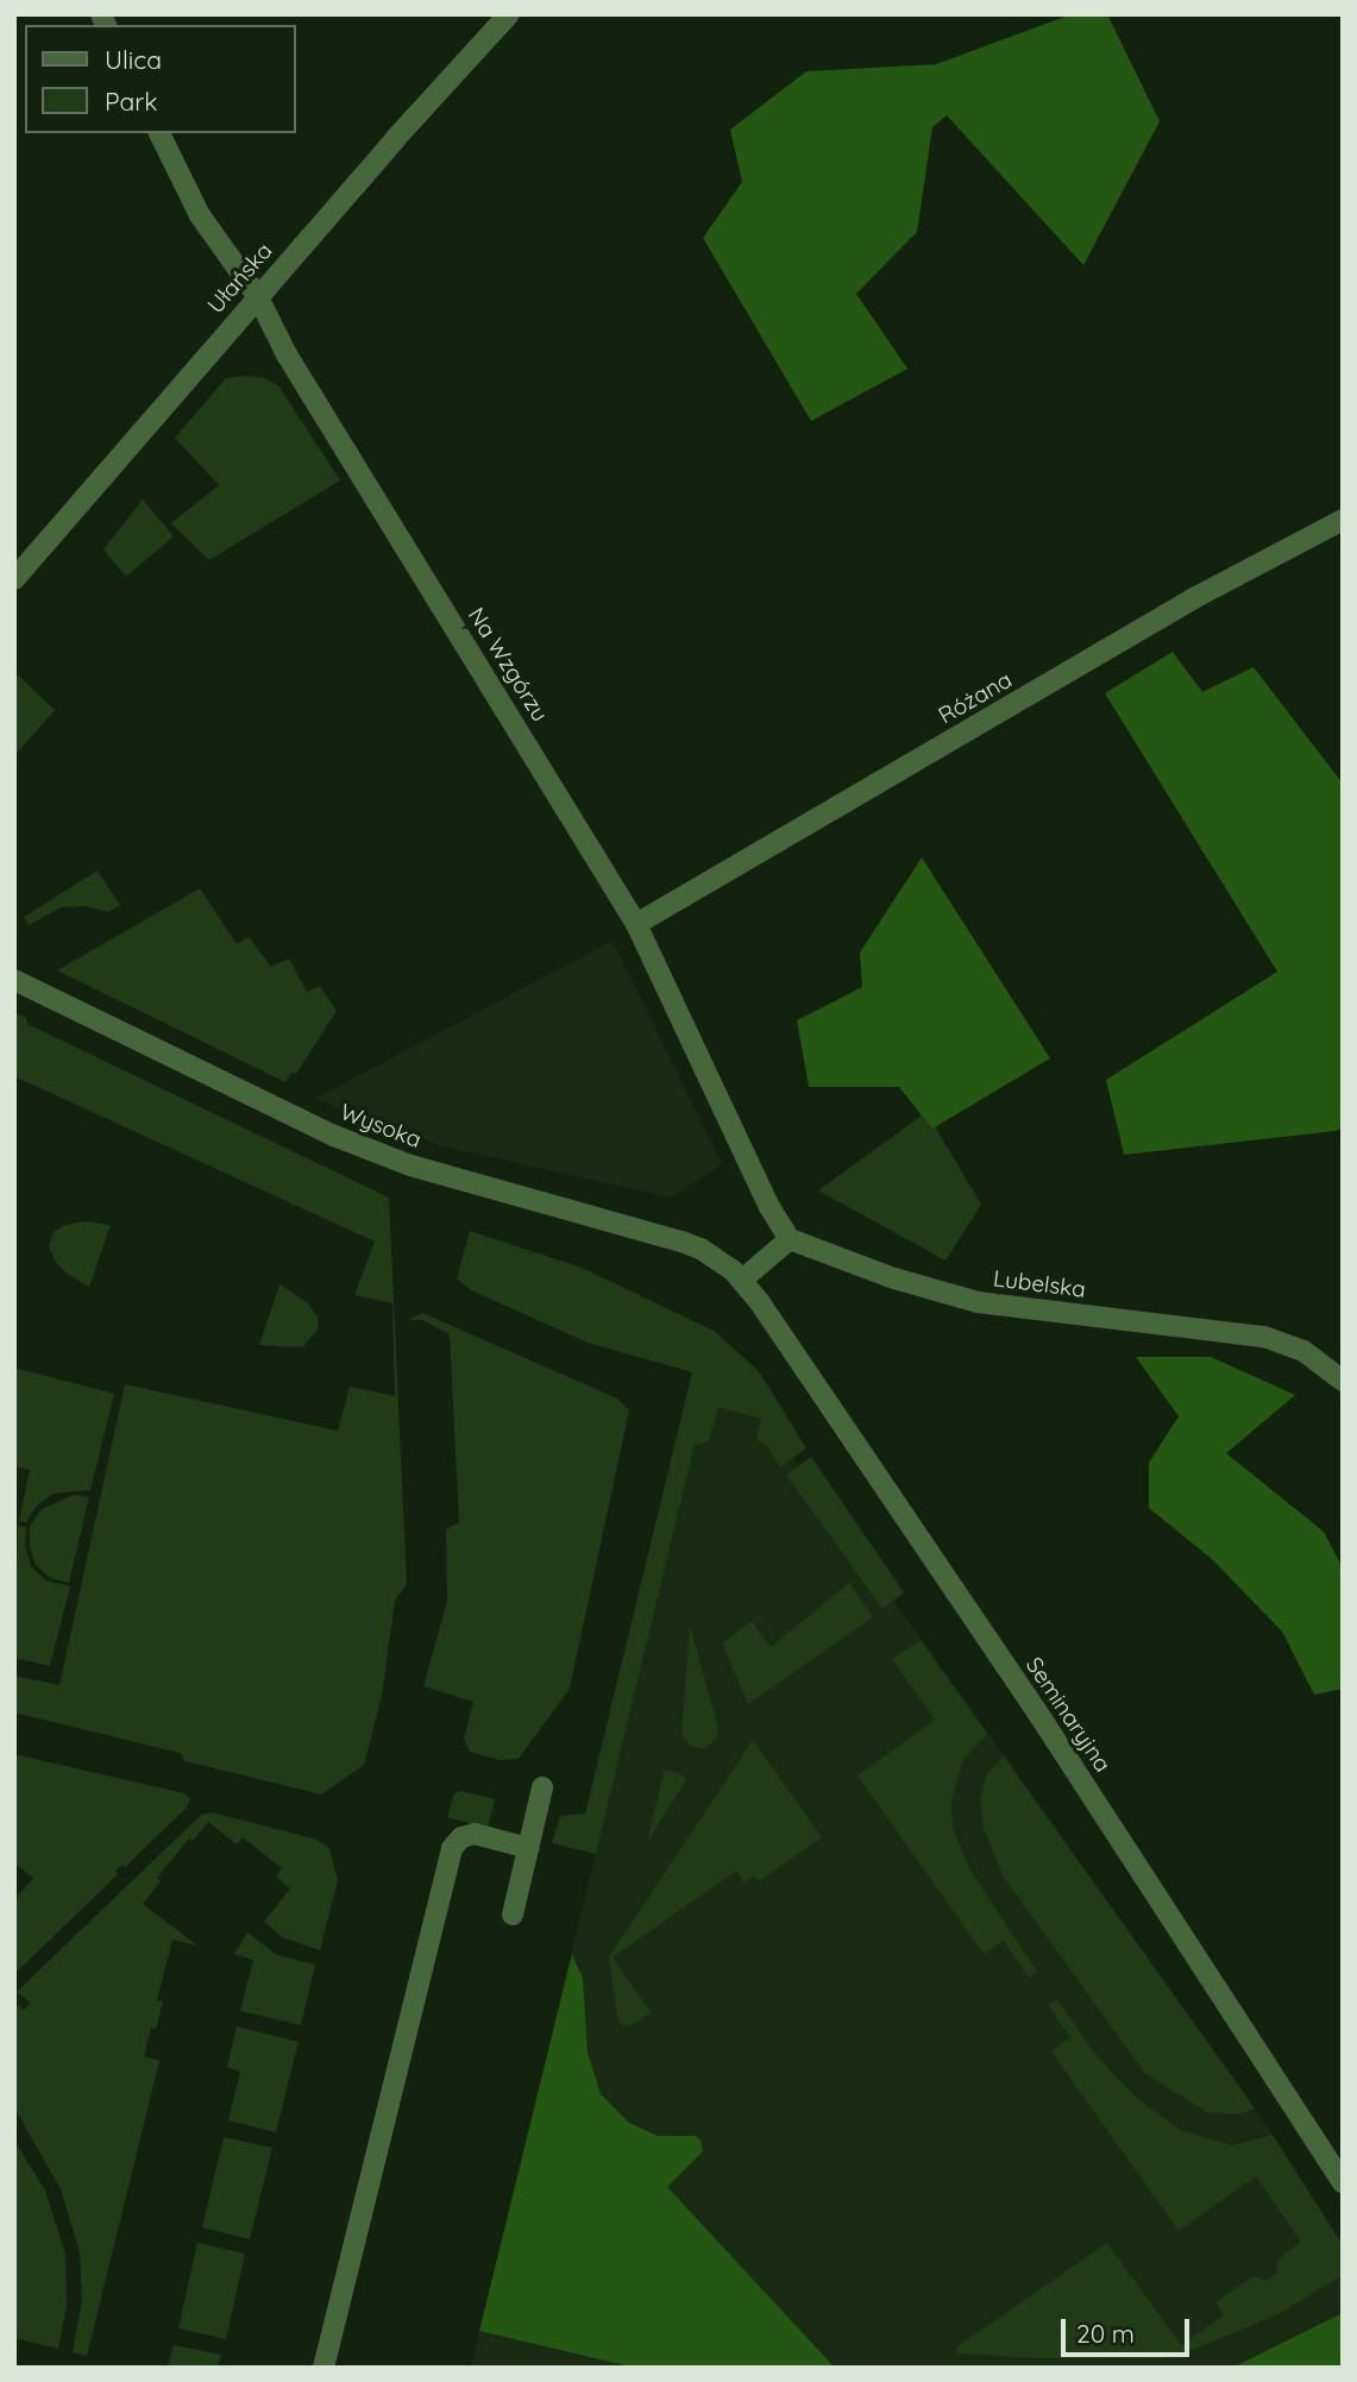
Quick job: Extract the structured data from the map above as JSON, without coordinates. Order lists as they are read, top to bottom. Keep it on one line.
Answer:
{"streets":{"street":["Ułańska","Na Wzgórzu","Różana","Wysoka","Lubelska","Seminaryjna"]},"crossings":[["Ułańska","Na Wzgórzu"],["Na Wzgórzu","Różana"],["Na Wzgórzu","Lubelska"],["Wysoka","Seminaryjna"]],"legend":["Ulica","Park"],"scale_bar":"20 m"}
